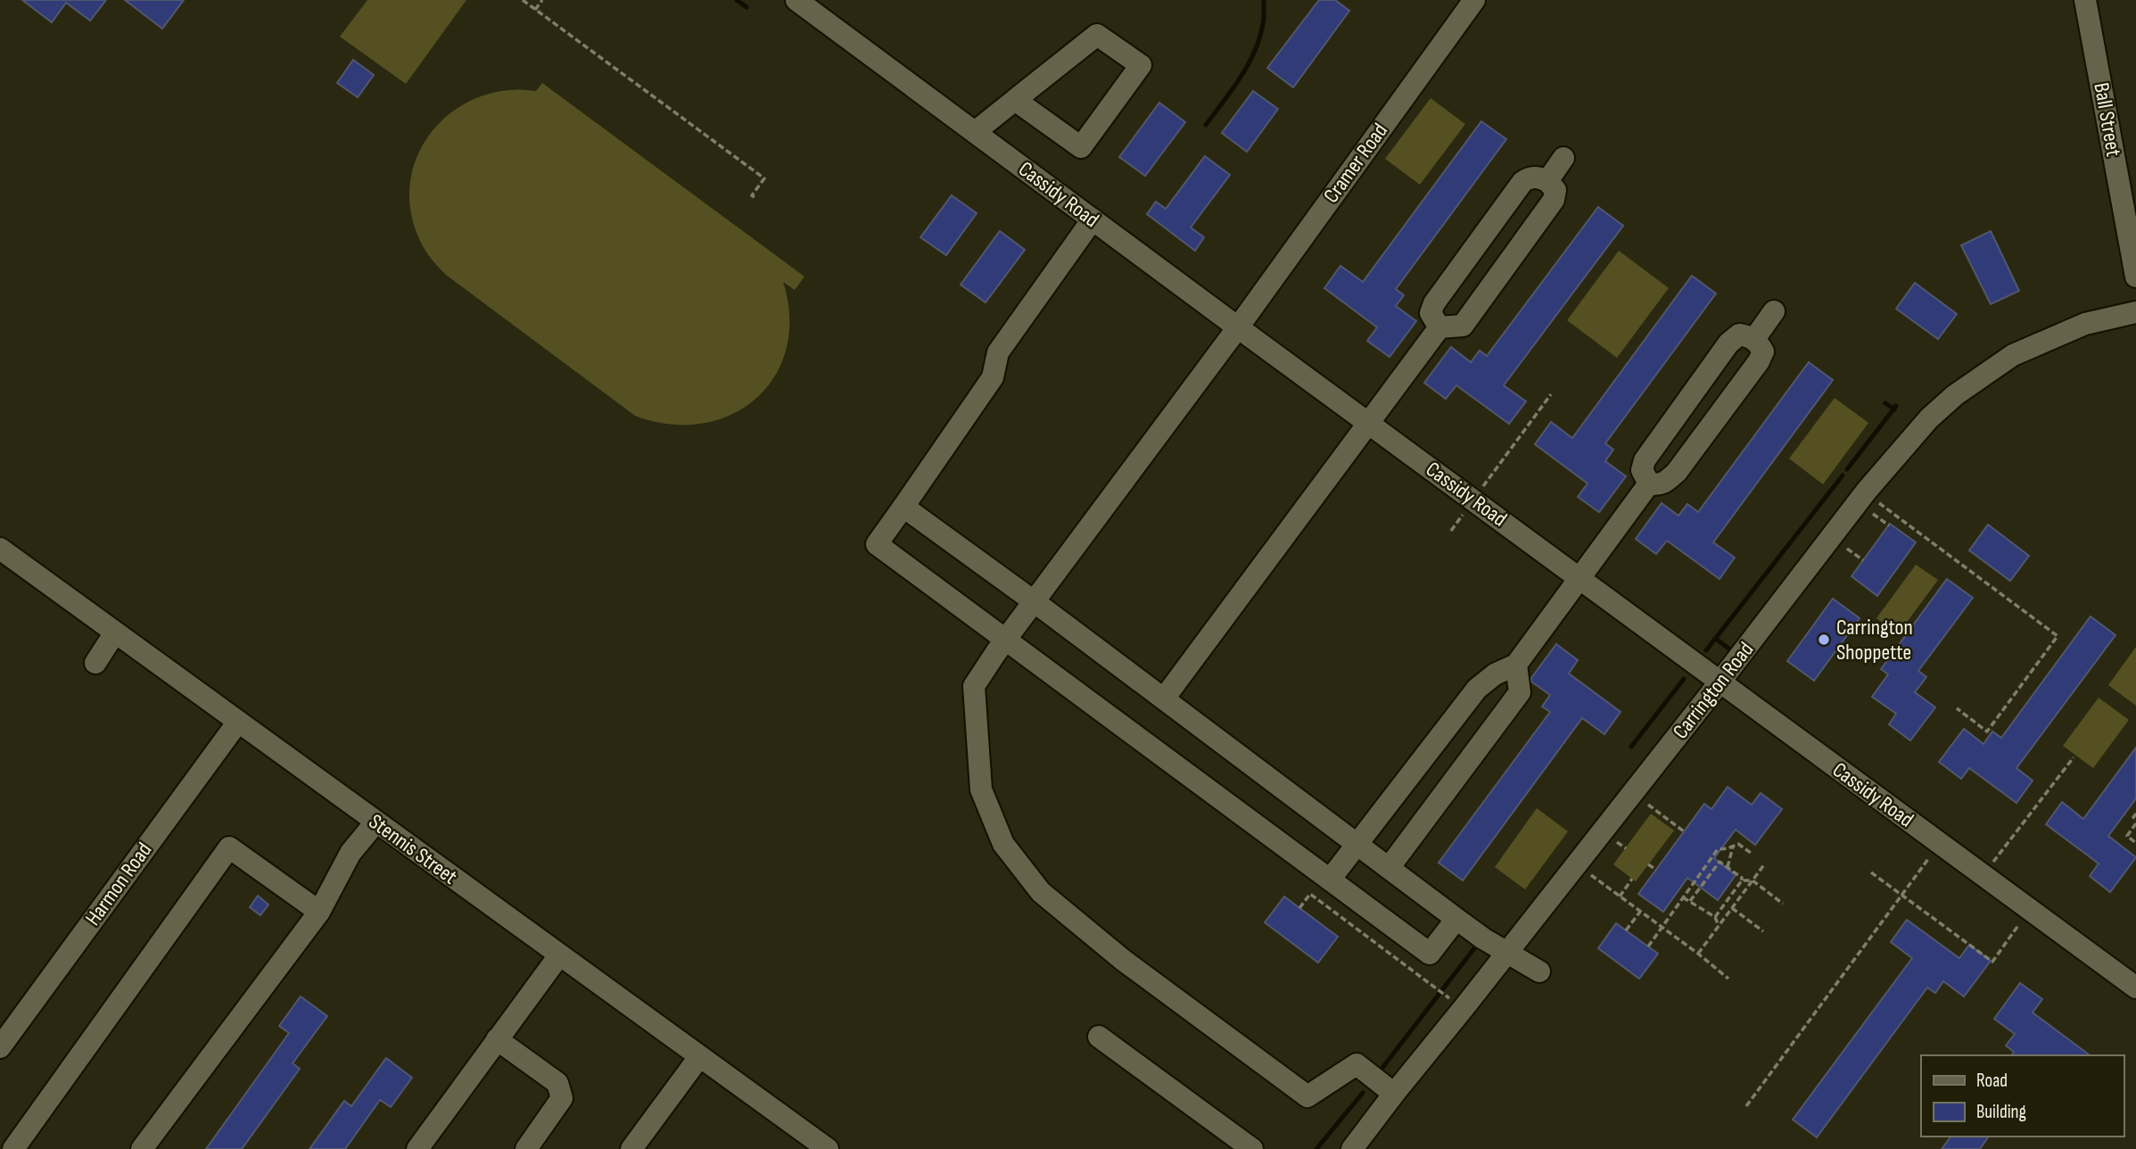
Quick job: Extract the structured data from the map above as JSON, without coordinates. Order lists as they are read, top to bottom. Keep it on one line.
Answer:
{"streets":{"street":["Ball Street","Cramer Road","Cassidy Road","Carrington Road","Stennis Street","Harmon Road"]},"crossings":[["Cramer Road","Cassidy Road"],["Cramer Road","Carrington Road"],["Cassidy Road","Carrington Road"],["Stennis Street","Harmon Road"]],"places":["Carrington Shoppette"],"legend":["Road","Building"]}
